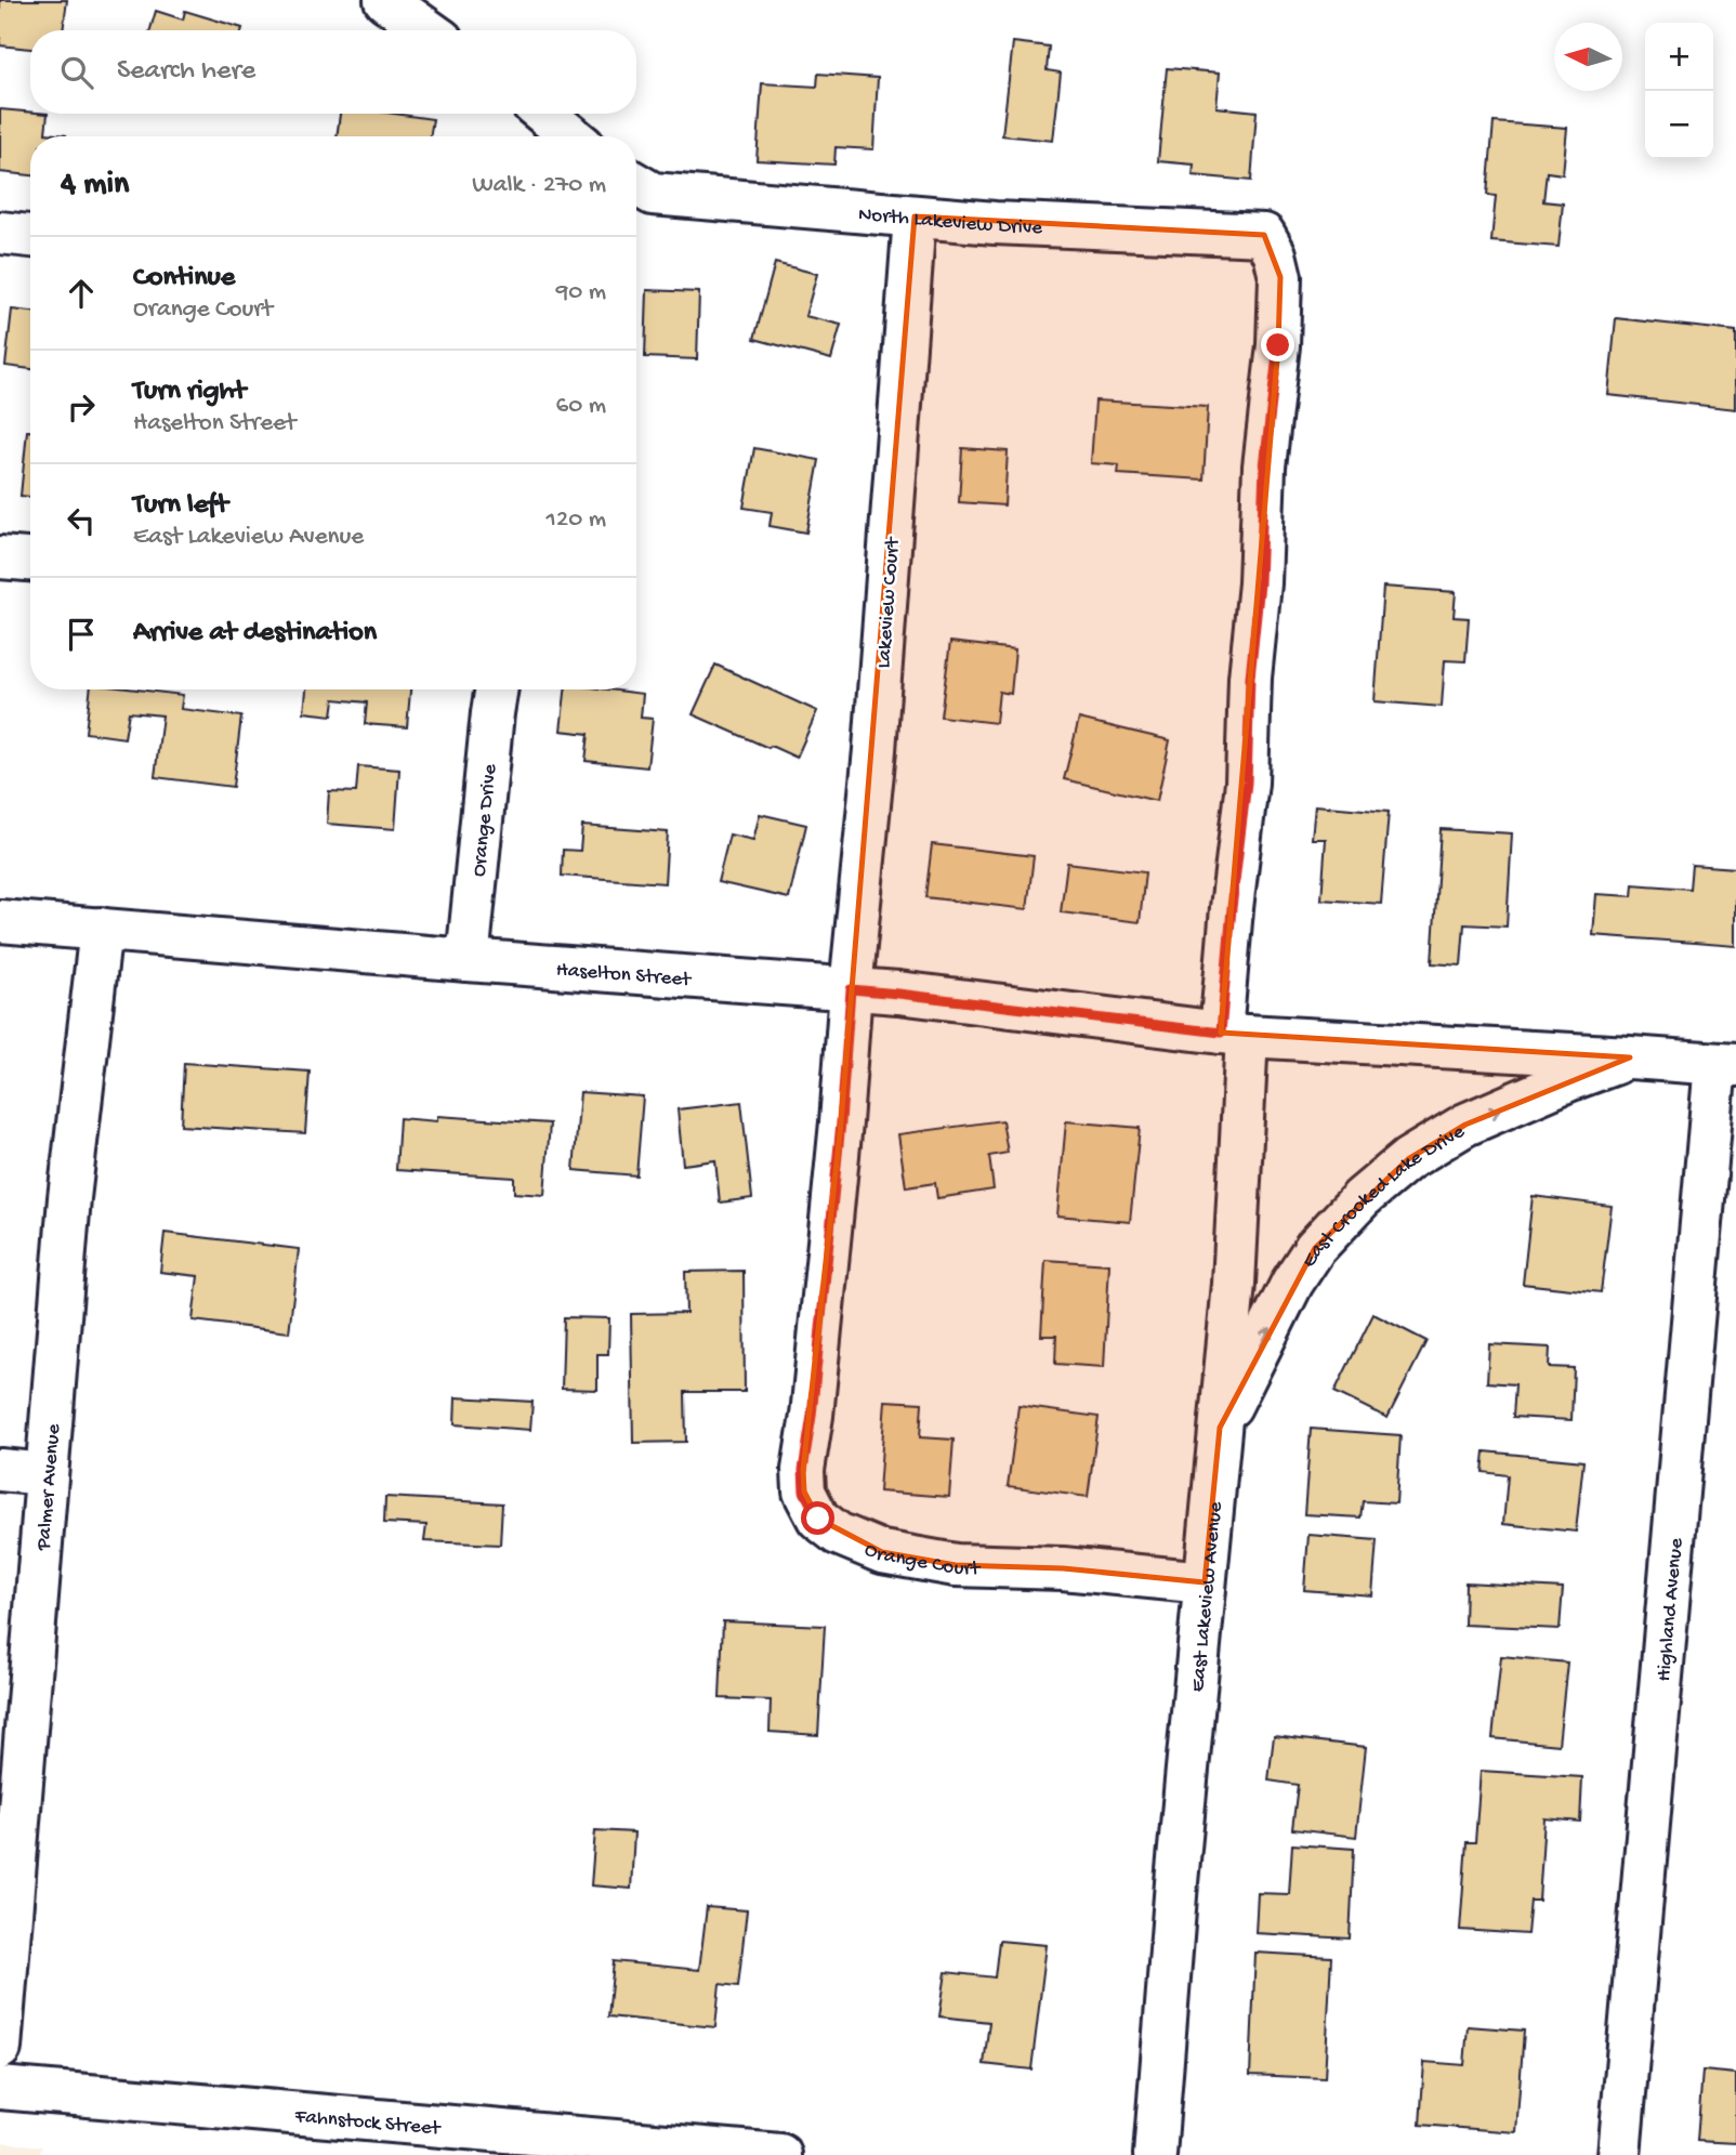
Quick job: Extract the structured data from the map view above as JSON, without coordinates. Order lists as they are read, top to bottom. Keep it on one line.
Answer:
{"streets":{"street":["North Lakeview Drive","Lakeview Court","Orange Drive","Haselton Street","East Crooked Lake Drive","Palmer Avenue","Orange Court","East Lakeview Avenue","Highland Avenue","Fahnstock Street"]},"crossings":[["North Lakeview Drive","Lakeview Court"],["North Lakeview Drive","East Lakeview Avenue"],["Lakeview Court","Haselton Street"],["Lakeview Court","Orange Court"],["Orange Drive","Haselton Street"],["Haselton Street","East Crooked Lake Drive"],["Haselton Street","Palmer Avenue"],["Haselton Street","Orange Court"],["Haselton Street","East Lakeview Avenue"],["East Crooked Lake Drive","East Lakeview Avenue"],["East Crooked Lake Drive","Highland Avenue"],["Orange Court","East Lakeview Avenue"]],"one_way":["East Crooked Lake Drive"],"north":"left","page":{"map_buttons":["+","−"],"search":"Search here","heading":["4 min","Walk · 270 m"],"list":[["Continue","Orange Court","90 m"],["Turn right","Haselton Street","60 m"],["Turn left","East Lakeview Avenue","120 m"],"Arrive at destination"]}}
